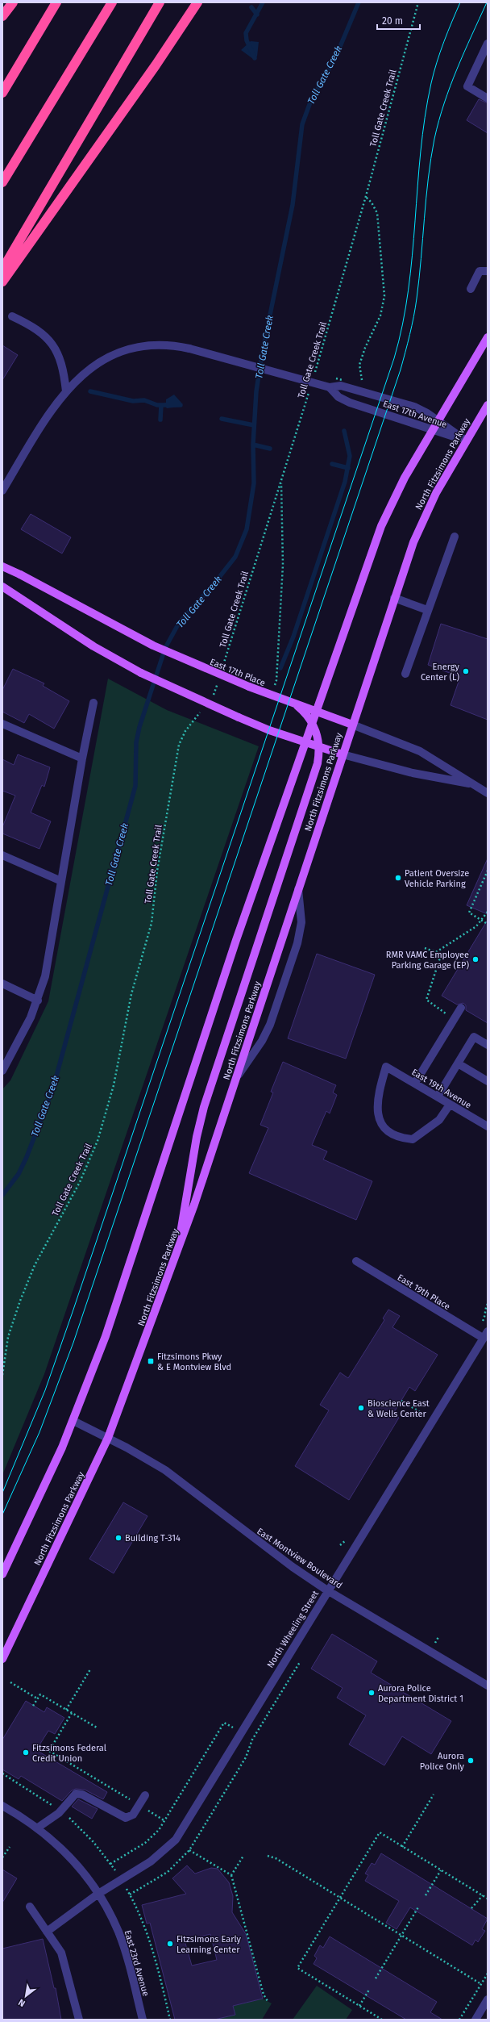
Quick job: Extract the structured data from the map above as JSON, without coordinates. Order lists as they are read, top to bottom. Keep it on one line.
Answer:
{"streets":{"main road":["North Fitzsimons Parkway","East 17th Place"],"street":["East 17th Avenue","East 19th Avenue","East 19th Place","East Montview Boulevard","North Wheeling Street","East 23rd Avenue"],"path":["Toll Gate Creek Trail"]},"crossings":[["East 17th Avenue","North Fitzsimons Parkway"],["North Fitzsimons Parkway","East 17th Place"],["North Fitzsimons Parkway","East Montview Boulevard"],["East 19th Place","North Wheeling Street"],["East Montview Boulevard","North Wheeling Street"],["North Wheeling Street","East 23rd Avenue"]],"water":["Toll Gate Creek"],"places":{"other":["Energy Center (L)","Patient Oversize Vehicle Parking","RMR VAMC Employee Parking Garage (EP)","Bioscience East & Wells Center","Building T-314","Aurora Police Department District 1","Fitzsimons Federal Credit Union","Aurora Police Only","Fitzsimons Early Learning Center"],"transit":["Fitzsimons Pkwy & E Montview Blvd"]},"scale_bar":"20 m","north":"bottom left"}
